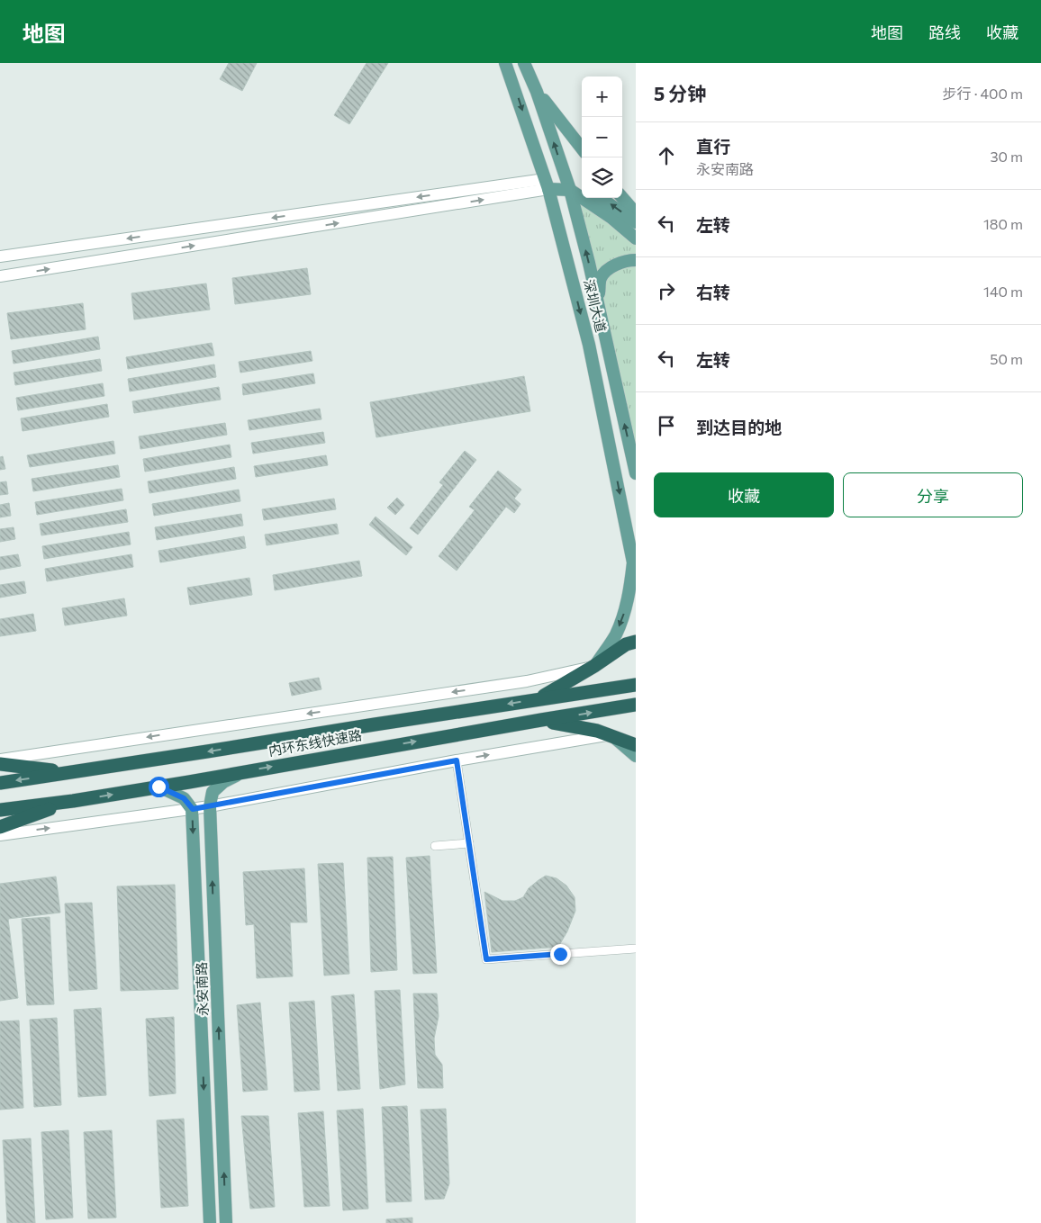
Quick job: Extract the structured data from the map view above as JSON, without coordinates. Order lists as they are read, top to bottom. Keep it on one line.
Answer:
{"streets":{"highway":["内环东线快速路"],"main road":["深圳大道","永安南路"]},"crossings":[["内环东线快速路","永安南路"]],"page":{"header":"地图","nav":["地图","路线","收藏"],"heading":["5 分钟","步行 · 400 m"],"map_buttons":["+","−"],"list":[["直行","永安南路","30 m"],["左转","180 m"],["右转","140 m"],["左转","50 m"],"到达目的地"],"buttons":["收藏","分享"]}}
